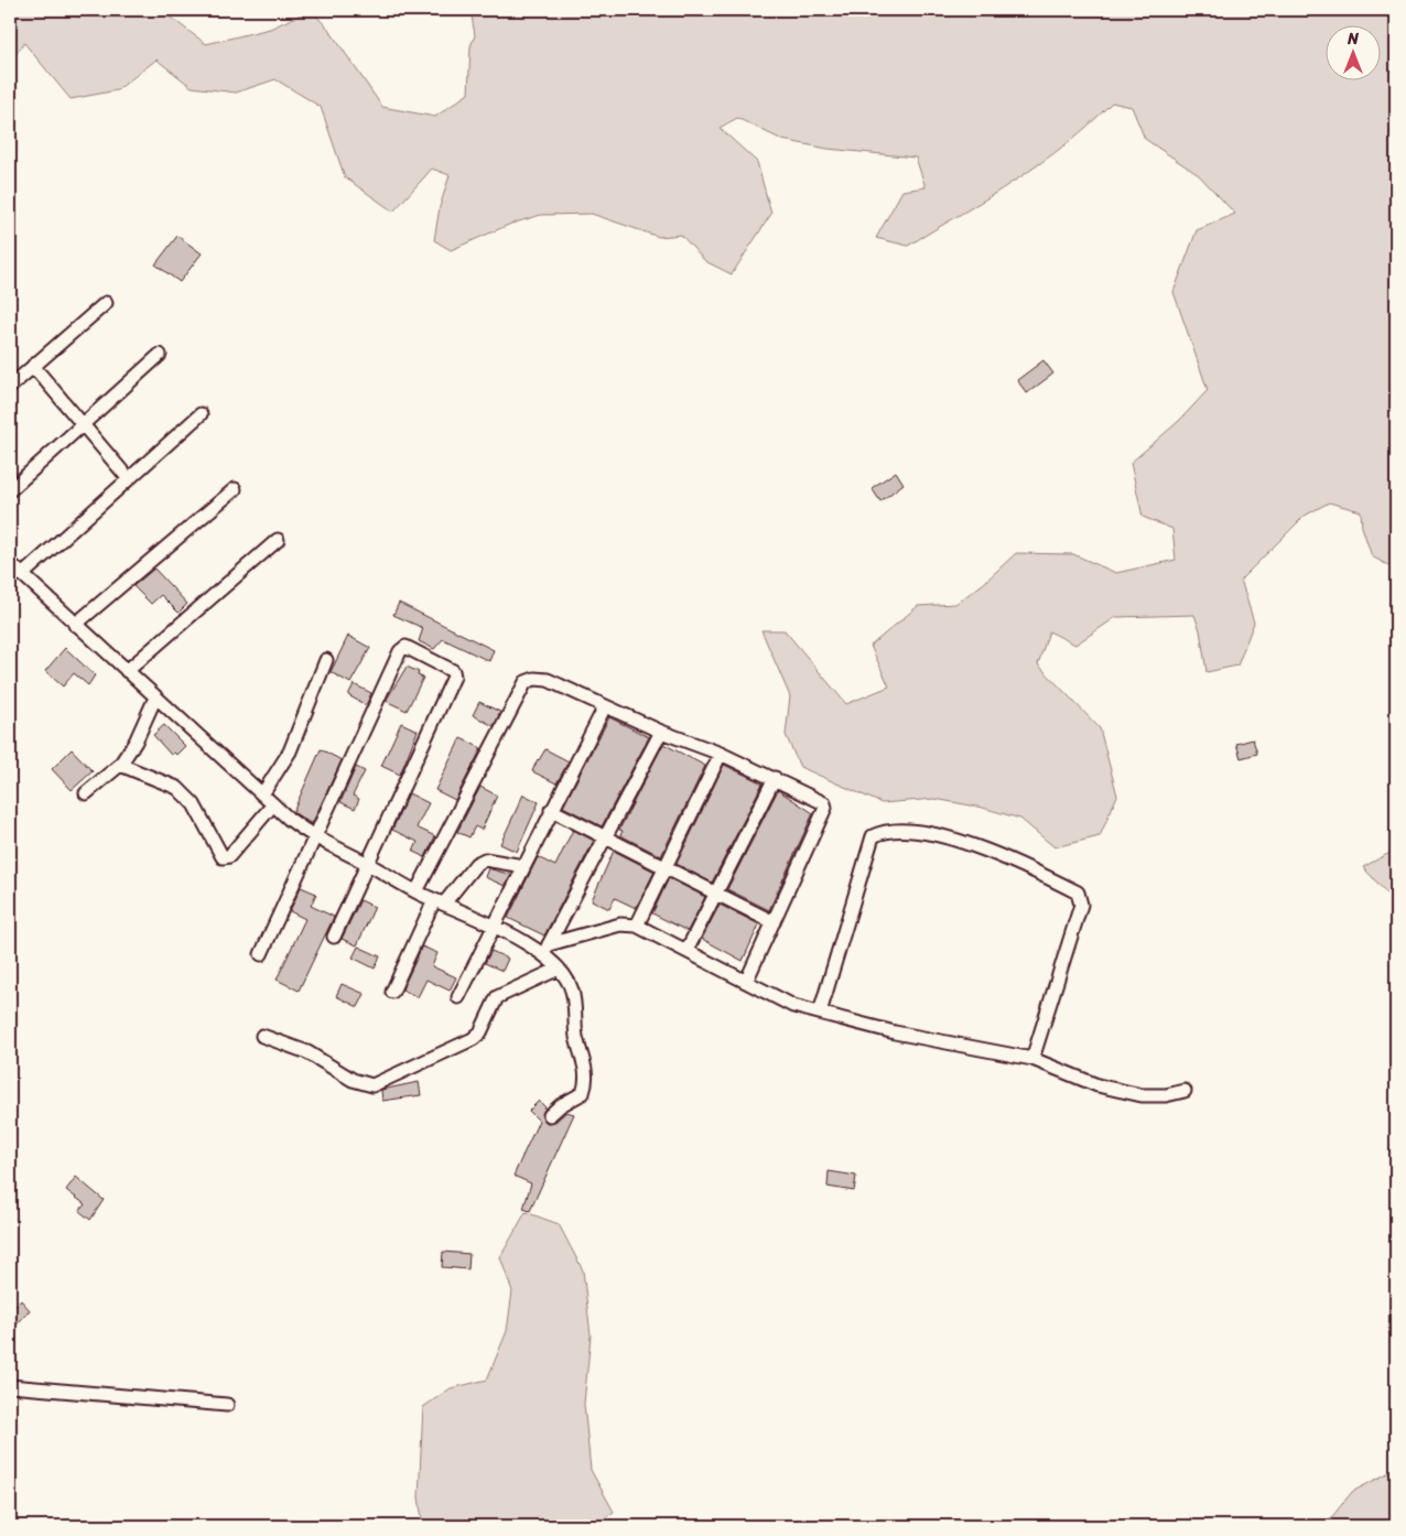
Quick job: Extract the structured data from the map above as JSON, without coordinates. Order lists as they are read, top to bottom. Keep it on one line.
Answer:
{"north":"top"}
